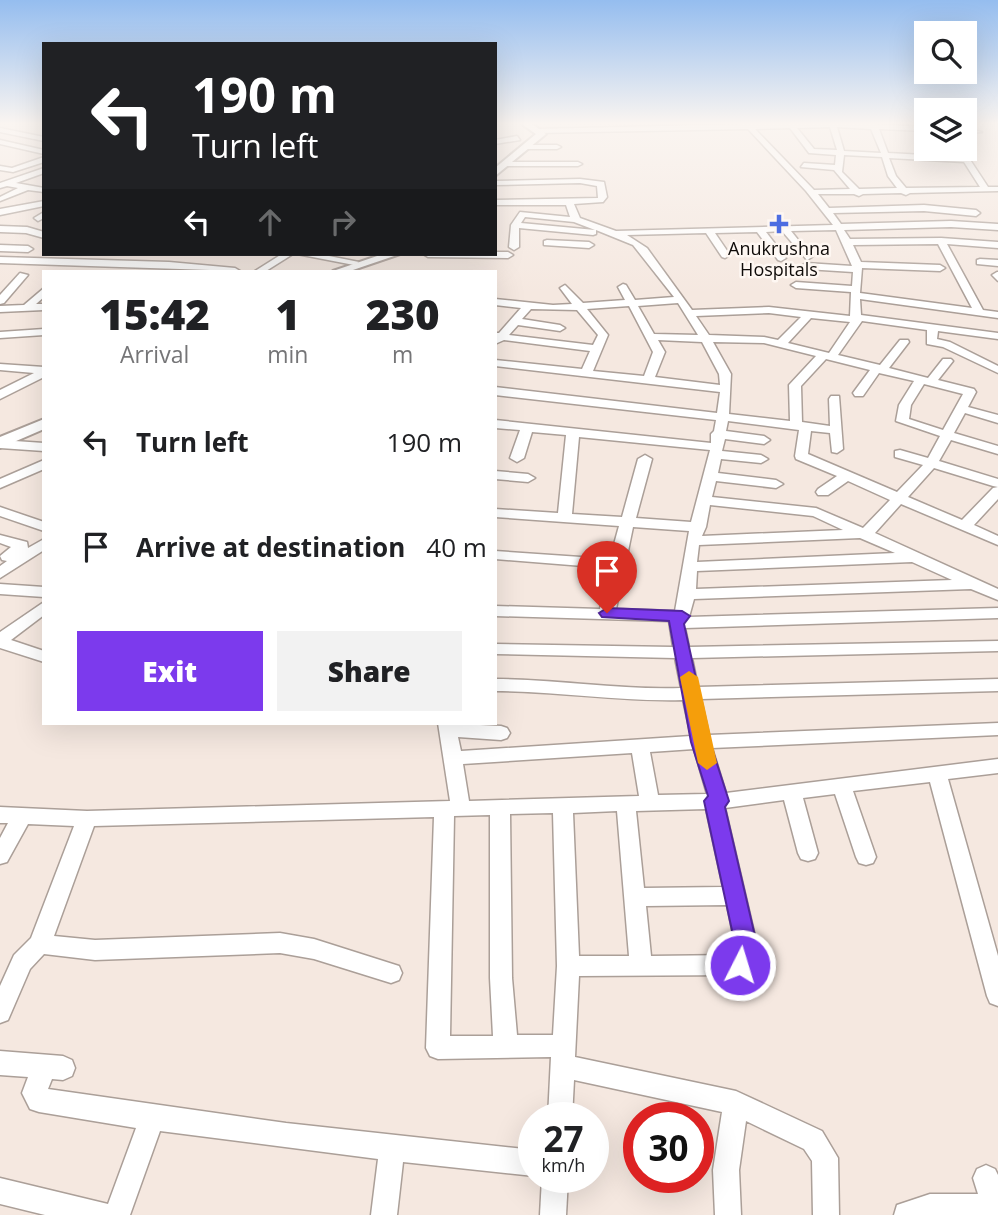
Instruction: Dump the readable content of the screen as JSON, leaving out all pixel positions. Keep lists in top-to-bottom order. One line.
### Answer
{"places":{"health":["Anukrushna Hospitals"]},"page":{"turn":["190 m","Turn left"],"eta":["15:42","Arrival","1","min","230","m"],"list":[{"name":"Turn left","value":"190 m"},{"name":"Arrive at destination","value":"40 m"}],"buttons":["Exit","Share"],"speed":"27 km/h","limit":"30"}}
